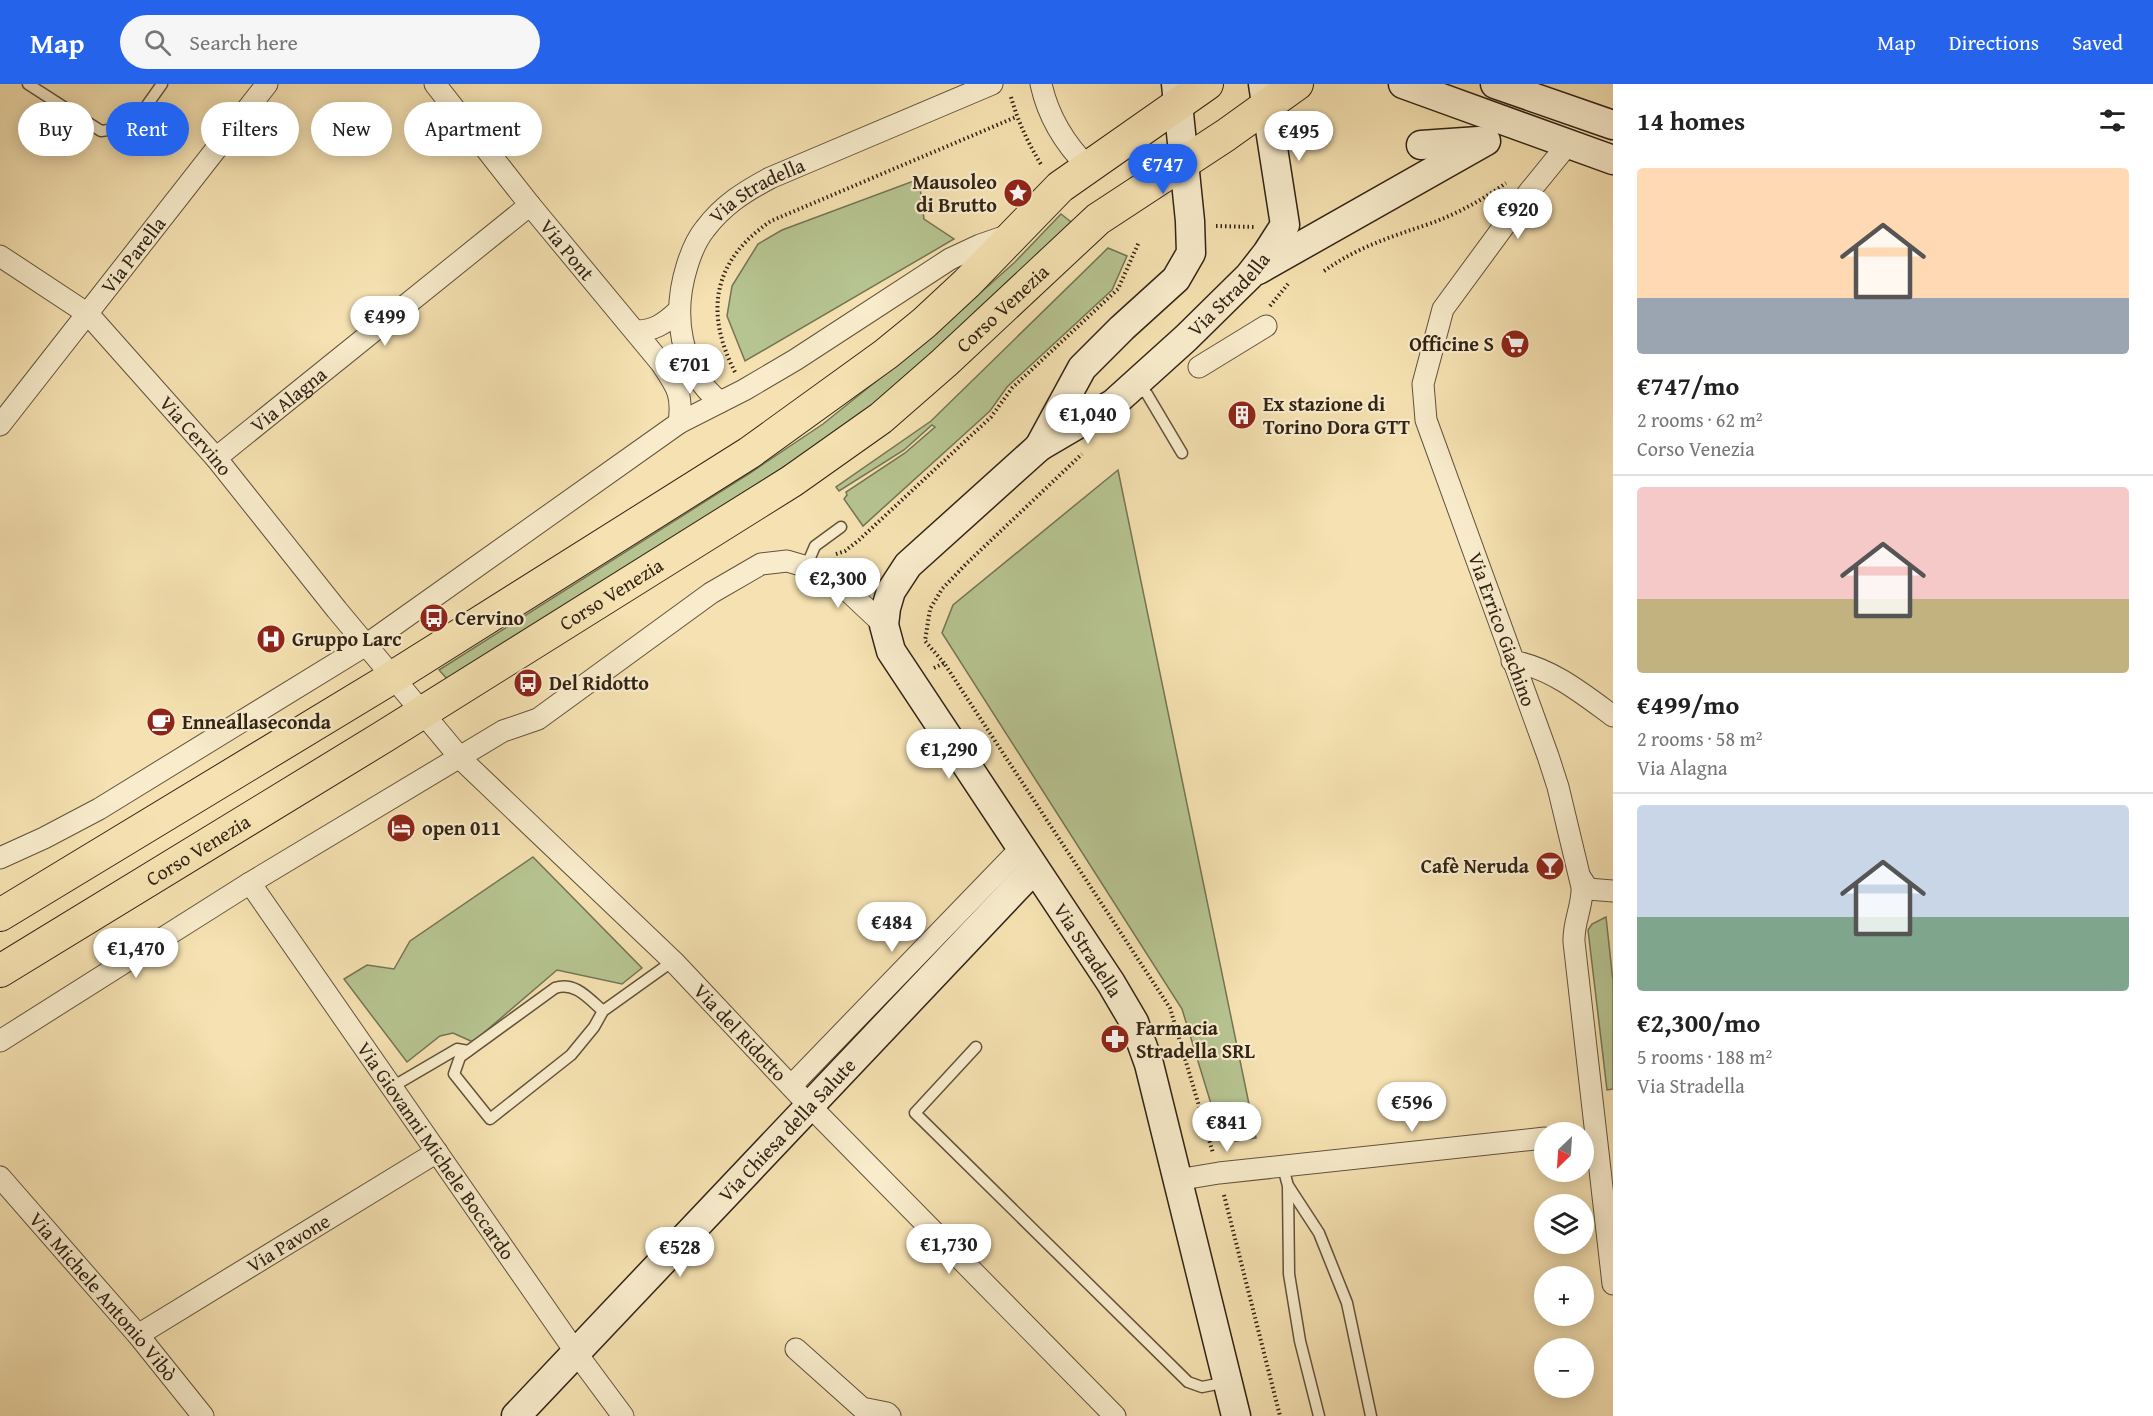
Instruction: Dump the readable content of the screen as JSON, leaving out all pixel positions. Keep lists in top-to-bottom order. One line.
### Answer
{"streets":{"main road":["Corso Venezia"],"street":["Via Stradella","Via Pont","Via Parella","Via Alagna","Via Cervino","Via Errico Giachino","Via del Ridotto","Via Chiesa della Salute","Via Giovanni Michele Boccardo","Via Pavone","Via Michele Antonio Vibò"]},"crossings":[["Via Stradella","Corso Venezia"],["Via Stradella","Via Chiesa della Salute"],["Via Pont","Via Alagna"],["Via Parella","Via Cervino"],["Corso Venezia","Via Cervino"],["Corso Venezia","Via del Ridotto"],["Via Alagna","Via Cervino"],["Via Cervino","Via del Ridotto"],["Via del Ridotto","Via Chiesa della Salute"],["Via Chiesa della Salute","Via Giovanni Michele Boccardo"],["Via Giovanni Michele Boccardo","Via Pavone"],["Via Pavone","Via Michele Antonio Vibò"]],"places":{"place":["Mausoleo di Brutto"],"supermarket":["Officine S"],"building":["Ex stazione di Torino Dora GTT"],"bus stop":["Cervino","Del Ridotto"],"hospital":["Gruppo Larc"],"cafe":["Enneallaseconda"],"hotel":["open 011"],"bar":["Cafè Neruda"],"pharmacy":["Farmacia Stradella SRL"]},"north":"bottom left","page":{"header":"Map","search":"Search here","nav":["Map","Directions","Saved"],"heading":"14 homes","chip":["Buy","Rent","Filters","New","Apartment"],"price":["€495","€747","€920","€499","€701","€1,040","€2,300","€1,290","€484","€1,470","€596","€841","€1,730","€528"],"list":[{"name":"€747/mo","note":"2 rooms · 62 m² · Corso Venezia"},{"name":"€499/mo","note":"2 rooms · 58 m² · Via Alagna"},{"name":"€2,300/mo","note":"5 rooms · 188 m² · Via Stradella"}],"map_buttons":["+","−"]}}
